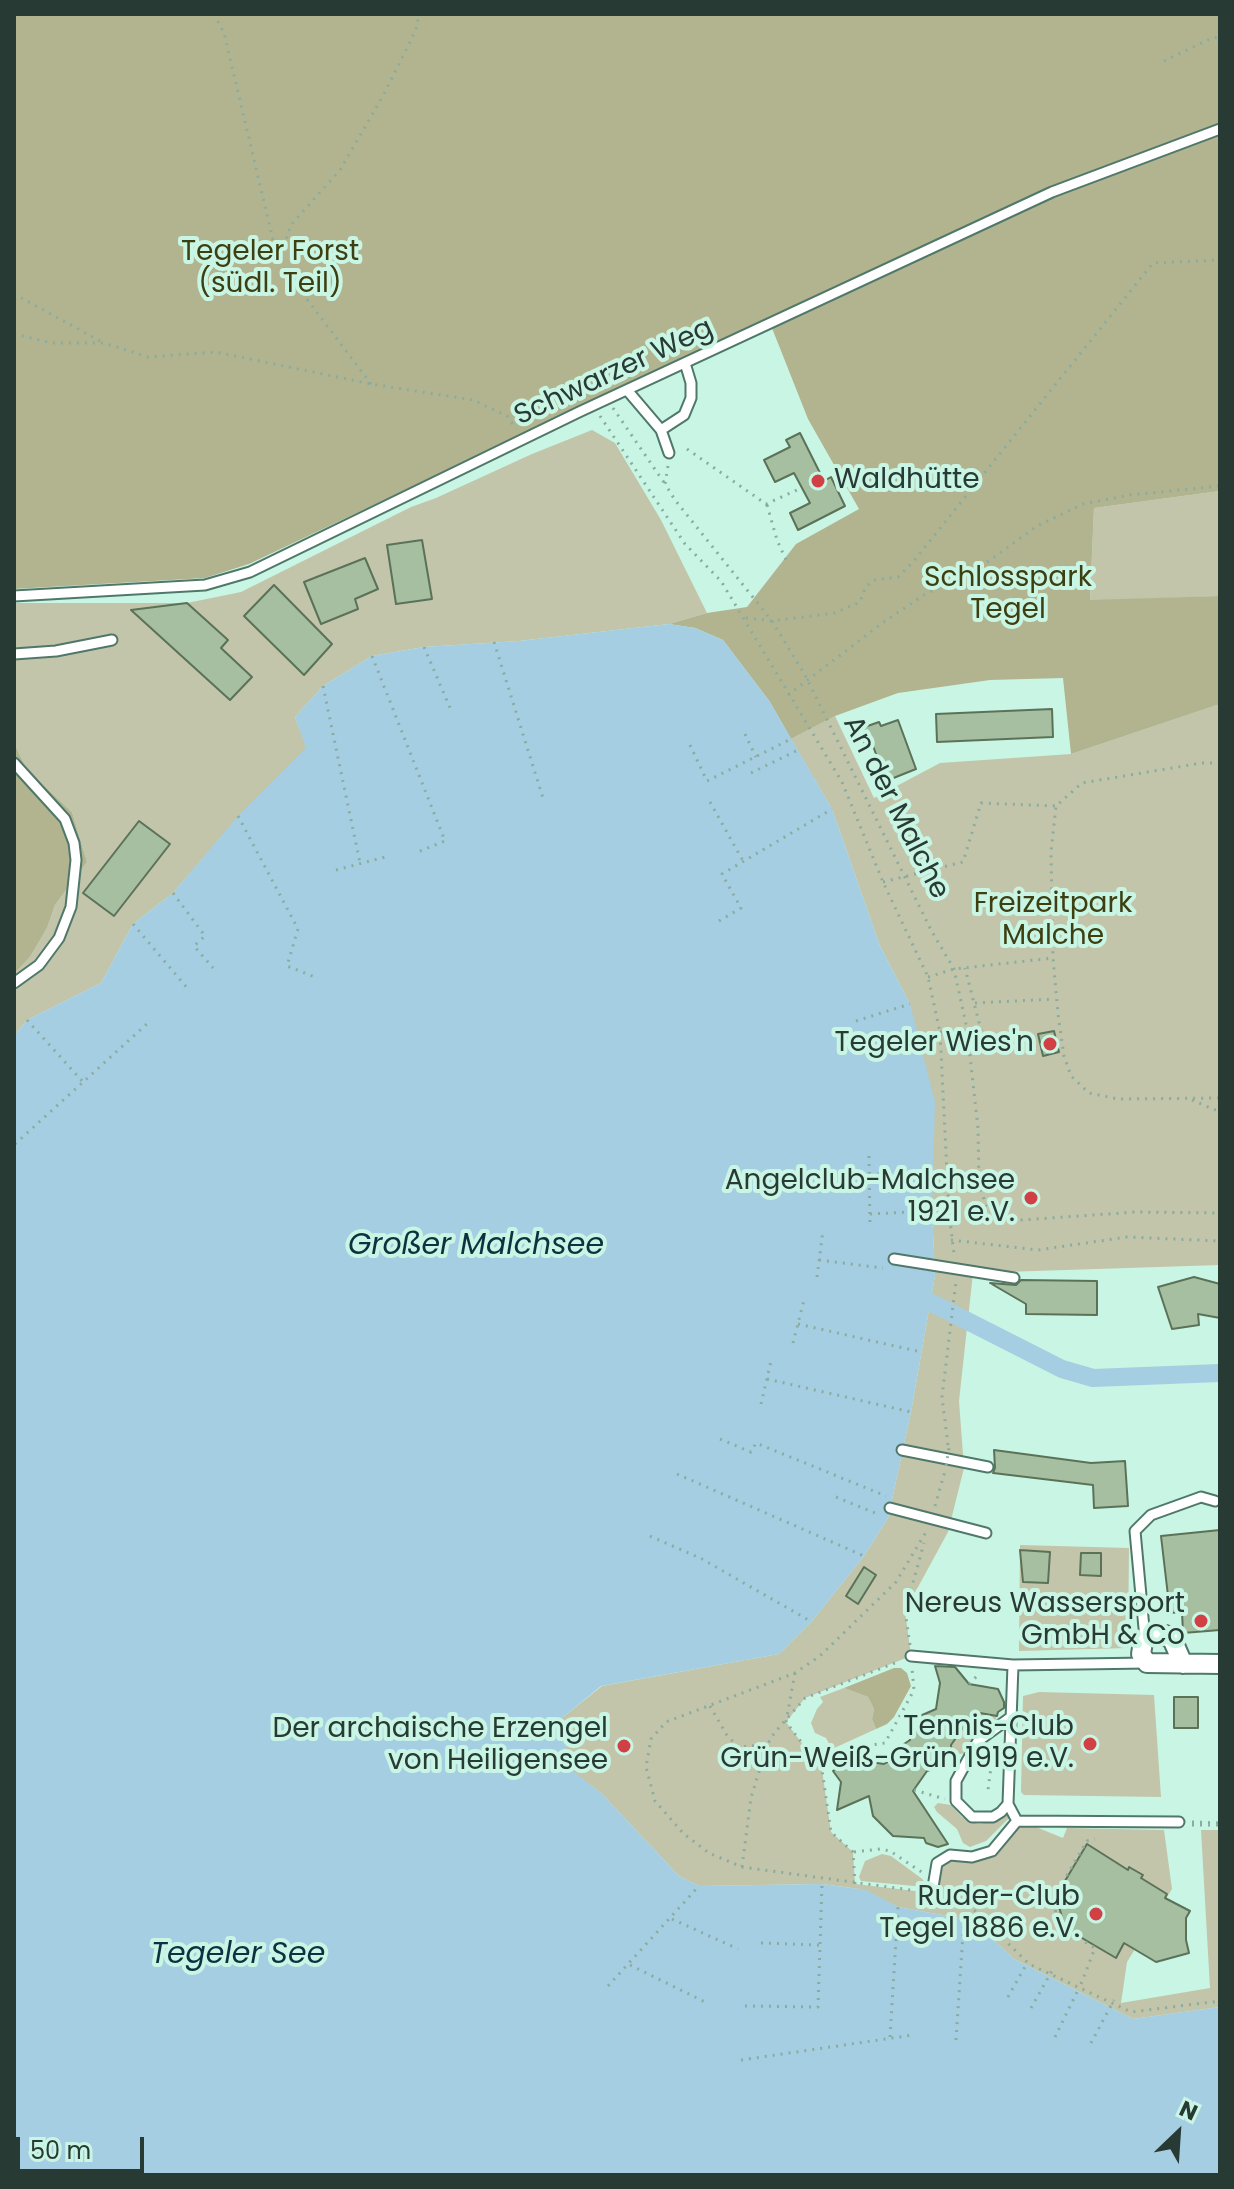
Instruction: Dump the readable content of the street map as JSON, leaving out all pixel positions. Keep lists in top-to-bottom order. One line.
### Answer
{"streets":{"lane":["Schwarzer Weg"],"path":["An der Malche"]},"crossings":[["Schwarzer Weg","An der Malche"]],"water":["Großer Malchsee","Tegeler See"],"parks":["Tegeler Forst (südl. Teil)","Schlosspark Tegel","Freizeitpark Malche"],"places":["Waldhütte","Tegeler Wies'n","Angelclub-Malchsee 1921 e.V.","Nereus Wassersport GmbH & Co","Tennis-Club Grün-Weiß-Grün 1919 e.V.","Der archaische Erzengel von Heiligensee","Ruder-Club Tegel 1886 e.V."],"scale_bar":"50 m","north":"top right"}
